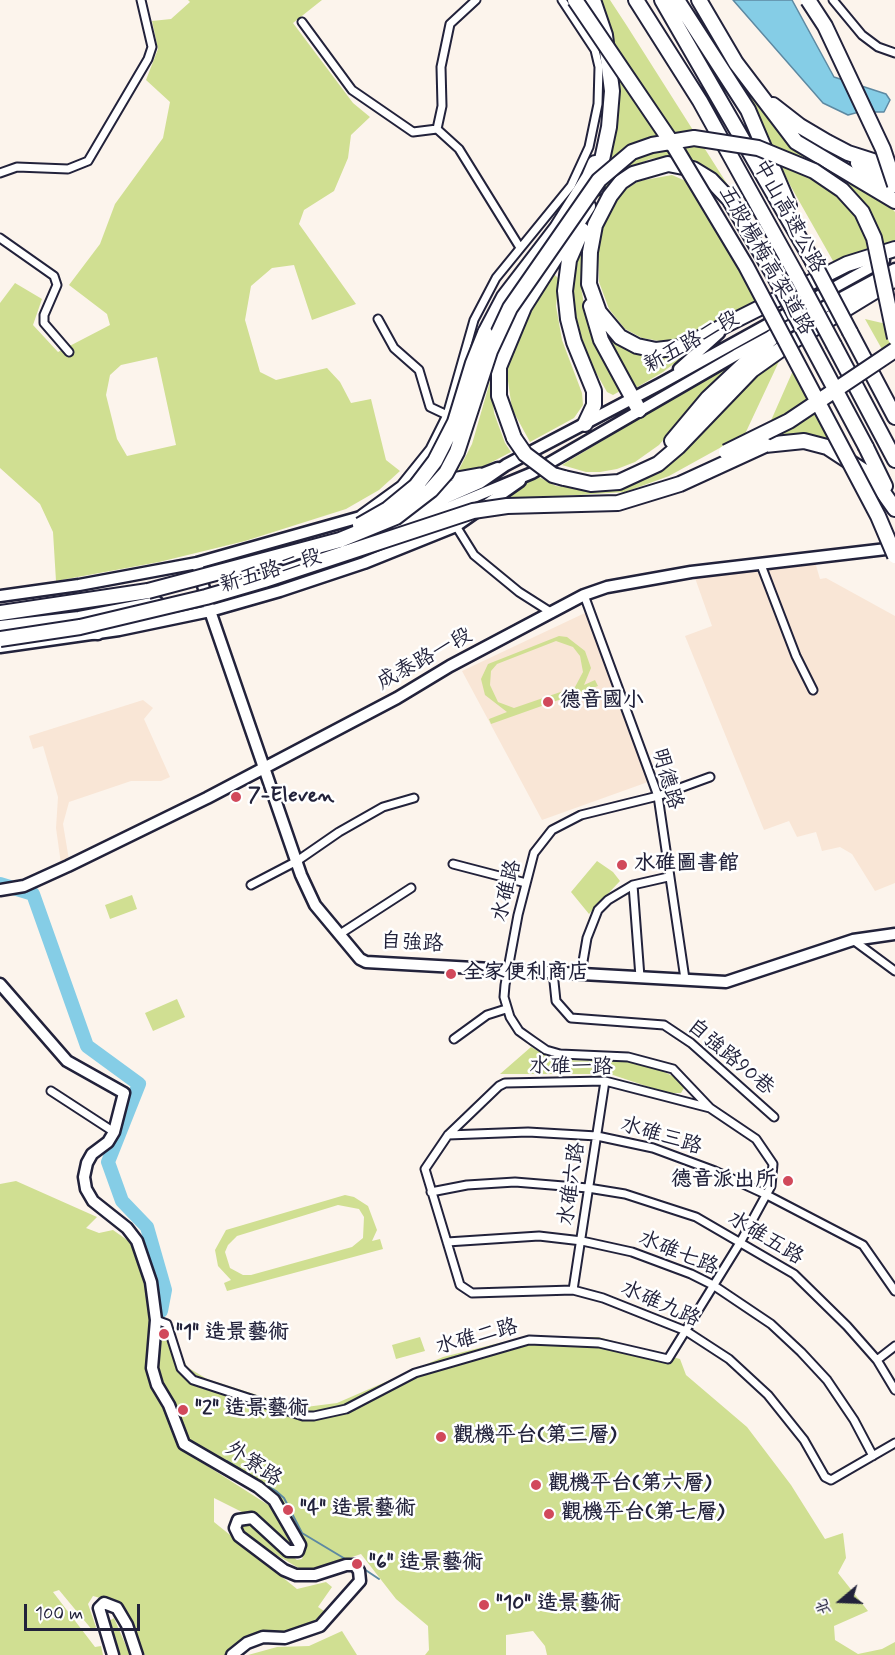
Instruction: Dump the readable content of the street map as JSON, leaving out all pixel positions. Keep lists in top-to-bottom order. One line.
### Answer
{"streets":{"highway":["中山高速公路","五股楊梅高架道路"],"main road":["新五路二段","成泰路一段","自強路","外寮路"],"street":["明德路","水碓路","自強路90巷","水碓一路","水碓三路","水碓六路","水碓五路","水碓七路","水碓九路","水碓二路"]},"crossings":[["五股楊梅高架道路","成泰路一段"],["新五路二段","自強路"],["成泰路一段","明德路"],["成泰路一段","自強路"],["明德路","水碓路"],["明德路","自強路"],["水碓路","自強路"],["自強路","自強路90巷"],["水碓一路","水碓三路"],["水碓一路","水碓六路"],["水碓一路","水碓五路"],["水碓一路","水碓二路"],["水碓三路","水碓六路"],["水碓三路","水碓二路"],["水碓六路","水碓五路"],["水碓六路","水碓七路"],["水碓六路","水碓九路"],["水碓五路","水碓二路"],["水碓七路","水碓九路"],["水碓七路","水碓二路"],["水碓九路","水碓二路"],["水碓二路","外寮路"]],"places":["德音國小","7-Eleven","水碓圖書館","全家便利商店","德音派出所","\"1\" 造景藝術","\"2\" 造景藝術","觀機平台(第三層)","觀機平台(第六層)","\"4\" 造景藝術","觀機平台(第七層)","\"6\" 造景藝術","\"10\" 造景藝術"],"scale_bar":"100 m","north":"left"}
